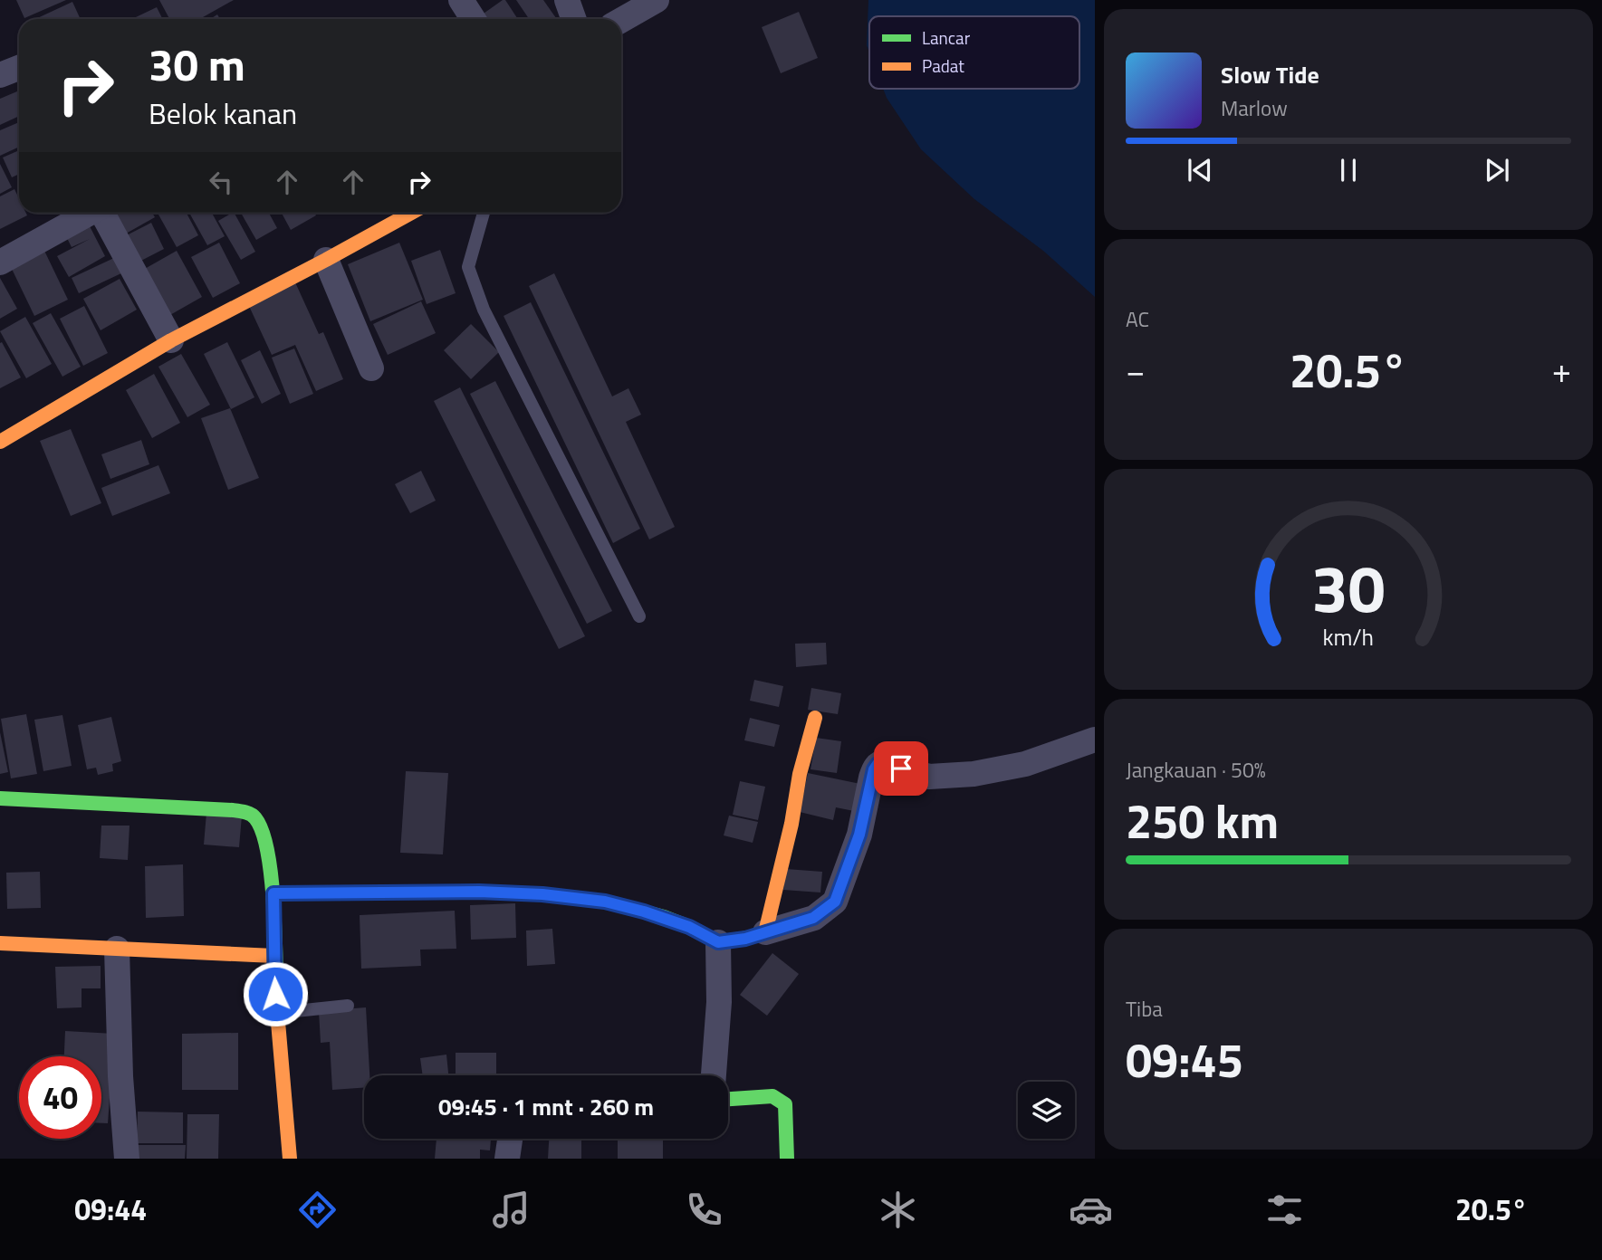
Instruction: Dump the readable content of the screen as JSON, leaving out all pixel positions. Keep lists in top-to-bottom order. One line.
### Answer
{"legend":["Lancar","Padat"],"page":{"turn":["30 m","Belok kanan"],"song":["Slow Tide","Marlow"],"tile":["AC",["Jangkauan · 50%","250 km"],["Tiba","09:45"]],"heat":["−","20.5°","+"],"limit":"40","trip":"09:45 · 1 mnt · 260 m","tabs":["09:44","20.5°"],"gauge":["30","km/h"]}}
